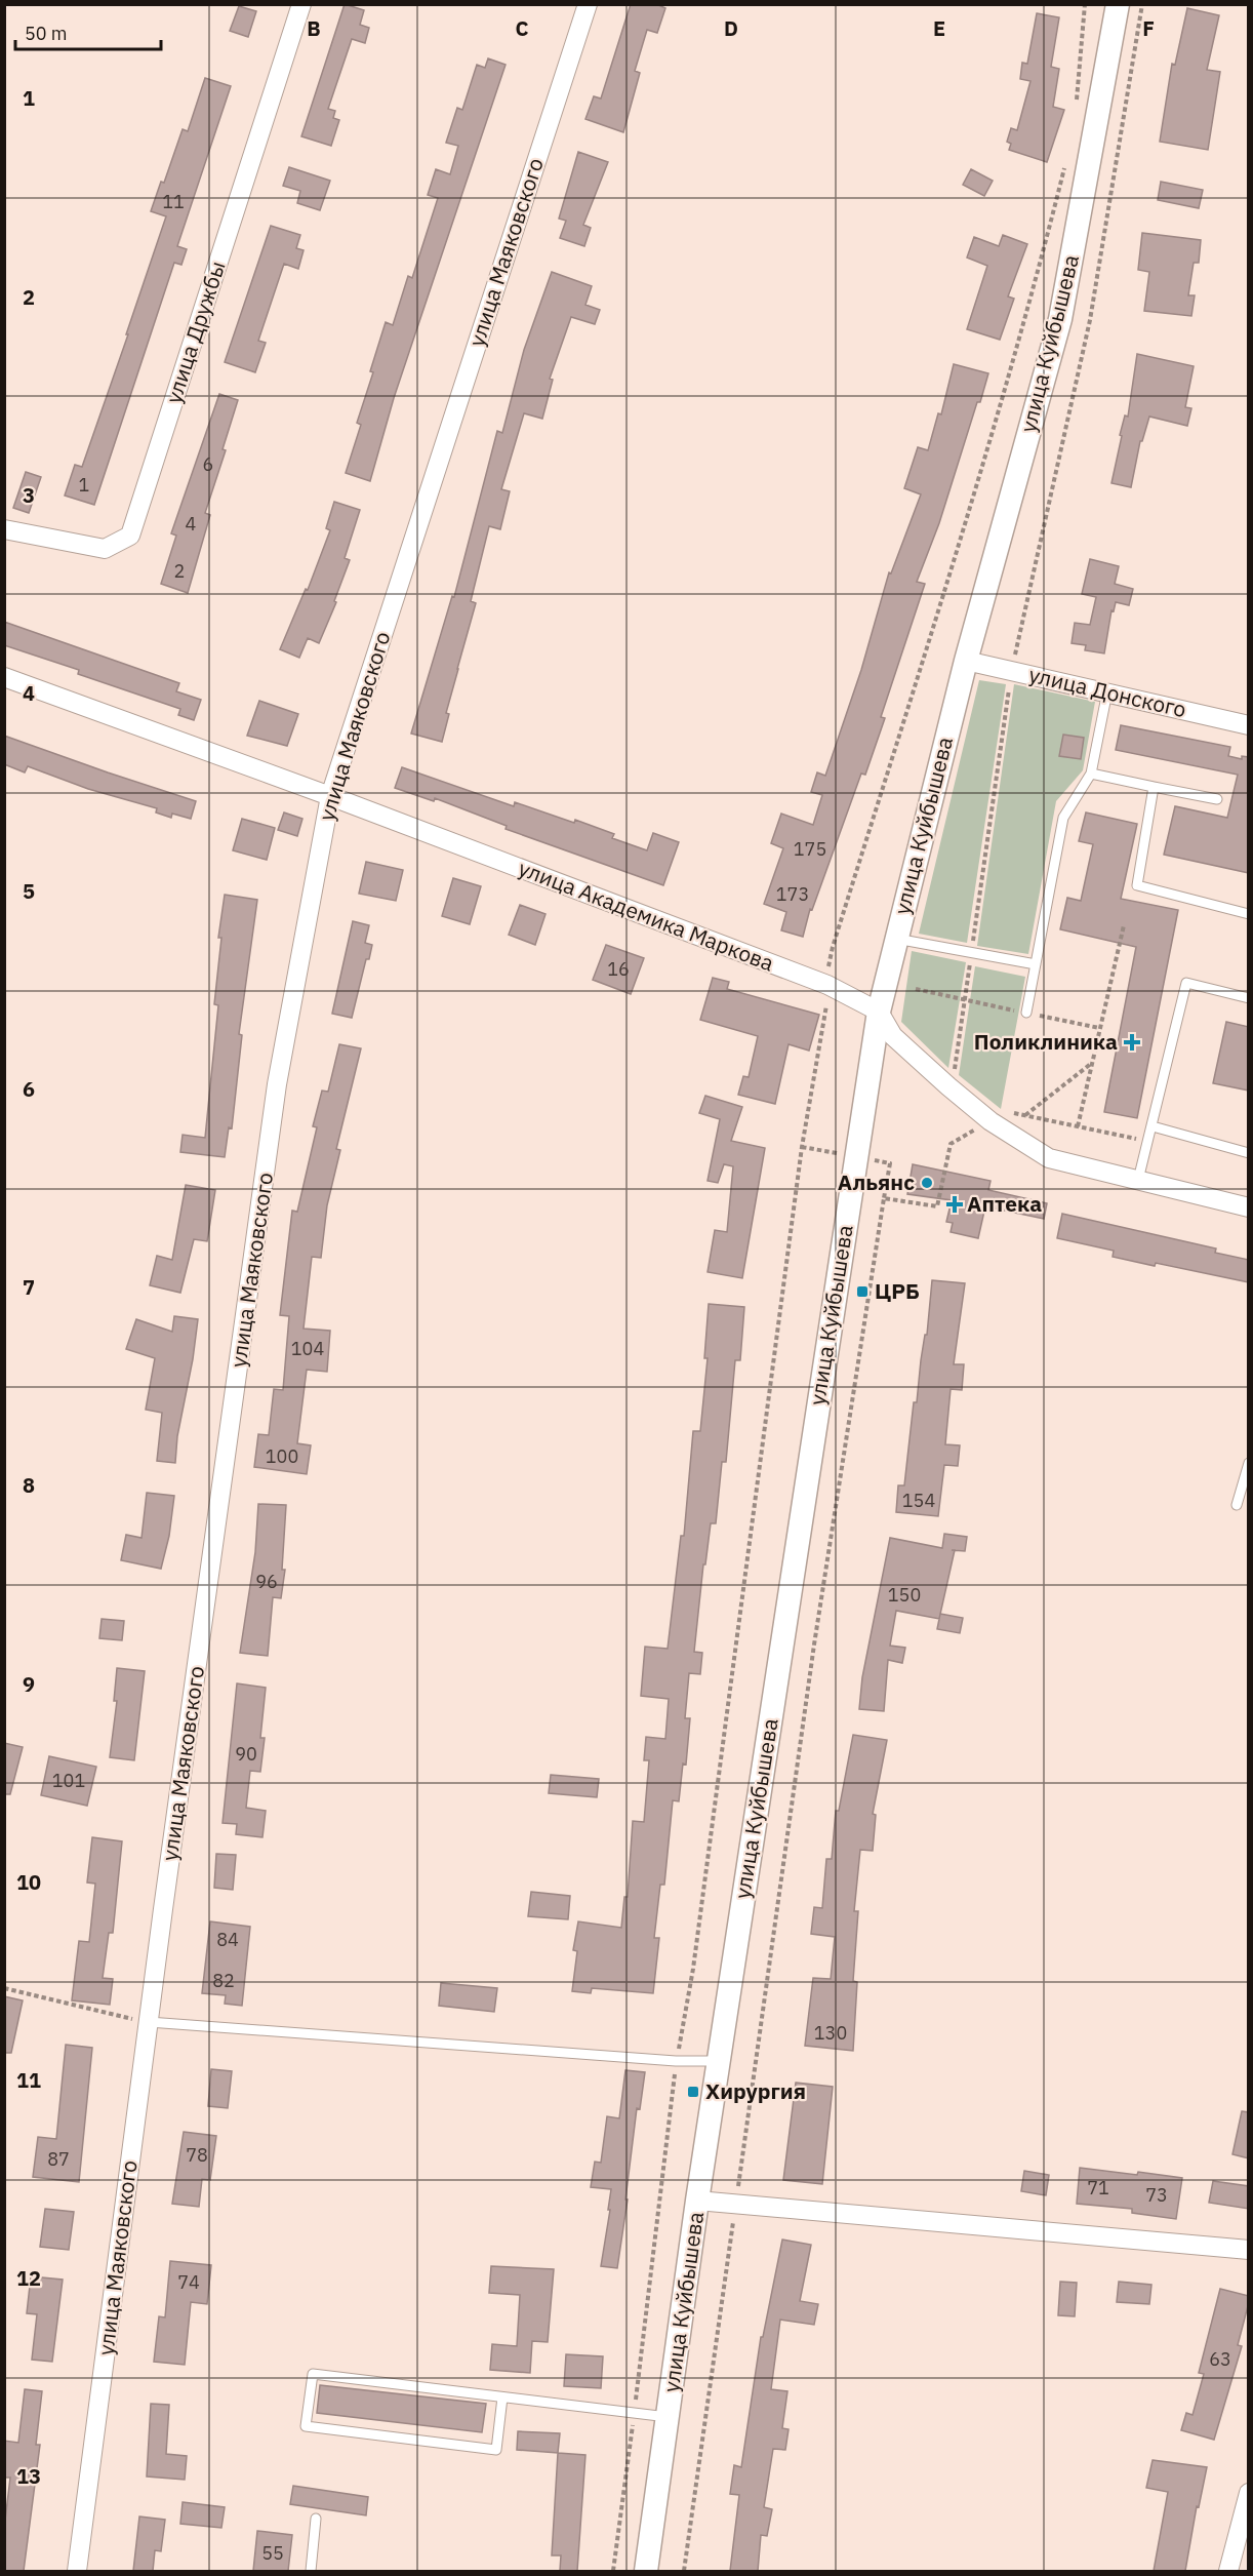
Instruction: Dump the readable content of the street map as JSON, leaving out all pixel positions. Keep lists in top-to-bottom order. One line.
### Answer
{"streets":{"street":["улица Маяковского","улица Дружбы","улица Куйбышева","улица Донского","улица Академика Маркова"]},"crossings":[["улица Маяковского","улица Академика Маркова"],["улица Куйбышева","улица Донского"],["улица Куйбышева","улица Академика Маркова"]],"places":{"health":["Поликлиника","Аптека"],"other":["Альянс"],"transit":["ЦРБ","Хирургия"]},"house_numbers":["11","6","1","4","2","175","173","16","104","100","154","96","150","90","101","84","82","130","78","87","71","73","74","63","55"],"scale_bar":"50 m","grid":{"columns":["B","C","D","E","F"],"rows":["1","2","3","4","5","6","7","8","9","10","11","12","13"]}}
